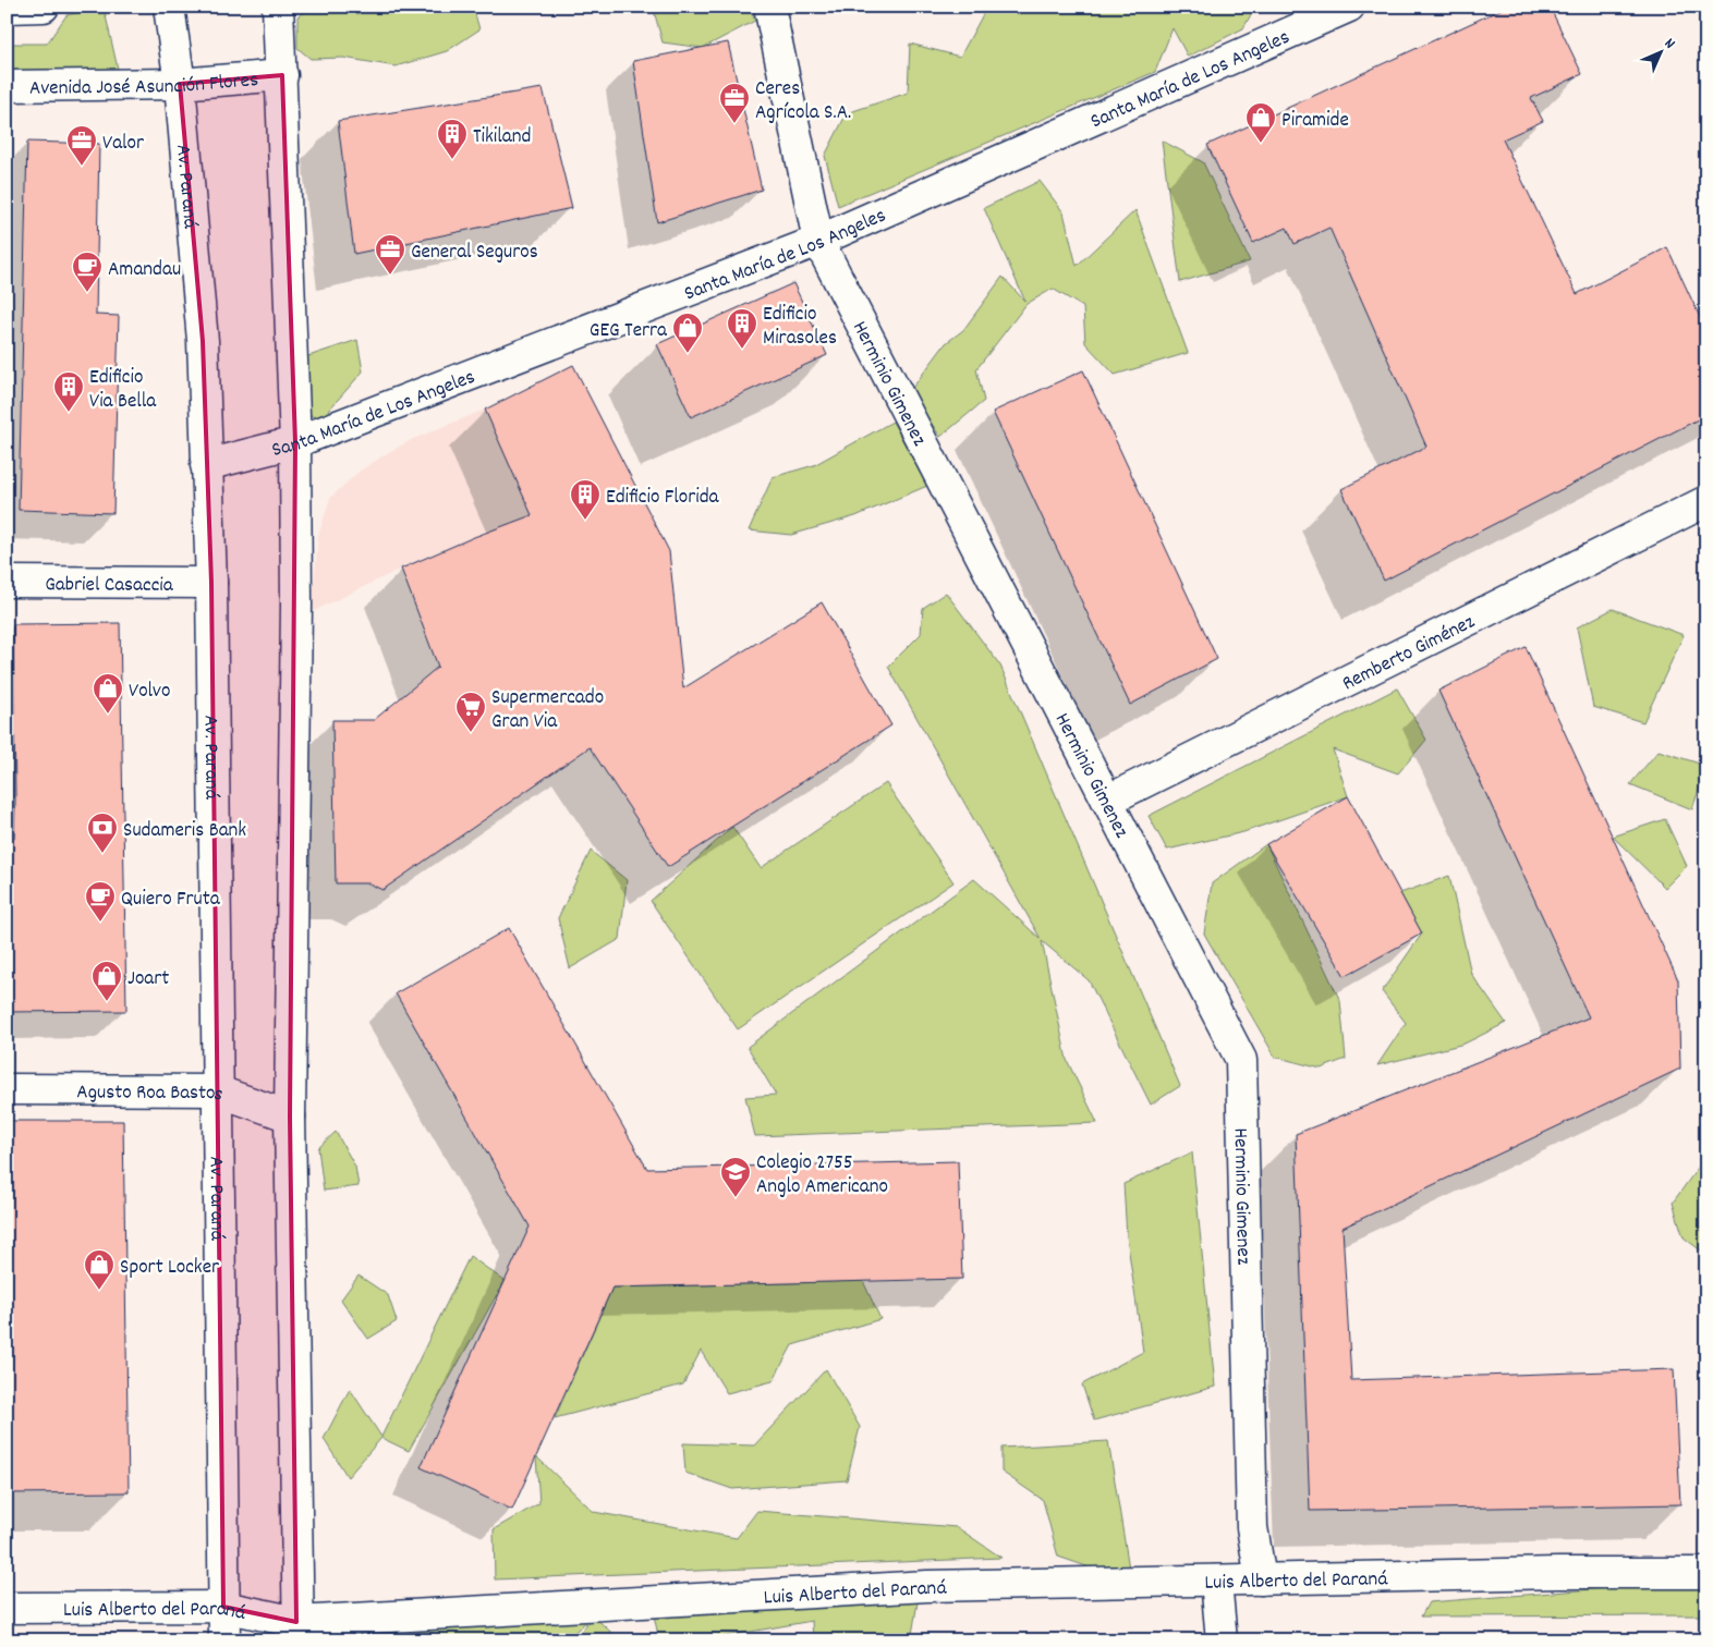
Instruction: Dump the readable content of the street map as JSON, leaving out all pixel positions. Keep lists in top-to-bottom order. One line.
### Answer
{"streets":{"street":["Santa María de Los Angeles","Avenida José Asunción Flores","Av. Paraná","Herminio Gimenez","Gabriel Casaccia","Remberto Giménez","Agusto Roa Bastos","Luis Alberto del Paraná"]},"crossings":[["Santa María de Los Angeles","Av. Paraná"],["Santa María de Los Angeles","Herminio Gimenez"],["Avenida José Asunción Flores","Av. Paraná"],["Av. Paraná","Gabriel Casaccia"],["Av. Paraná","Agusto Roa Bastos"],["Av. Paraná","Luis Alberto del Paraná"],["Herminio Gimenez","Remberto Giménez"],["Herminio Gimenez","Luis Alberto del Paraná"]],"places":{"office":["Ceres Agrícola S.A.","Valor","General Seguros"],"shop":["Piramide","GEG Terra","Volvo","Joart","Sport Locker"],"building":["Tikiland","Edificio Mirasoles","Edificio Via Bella","Edificio Florida"],"cafe":["Amandau","Quiero Fruta"],"supermarket":["Supermercado Gran Via"],"bank":["Sudameris Bank"],"school or university":["Colegio 2755 Anglo Americano"]},"north":"top right"}
